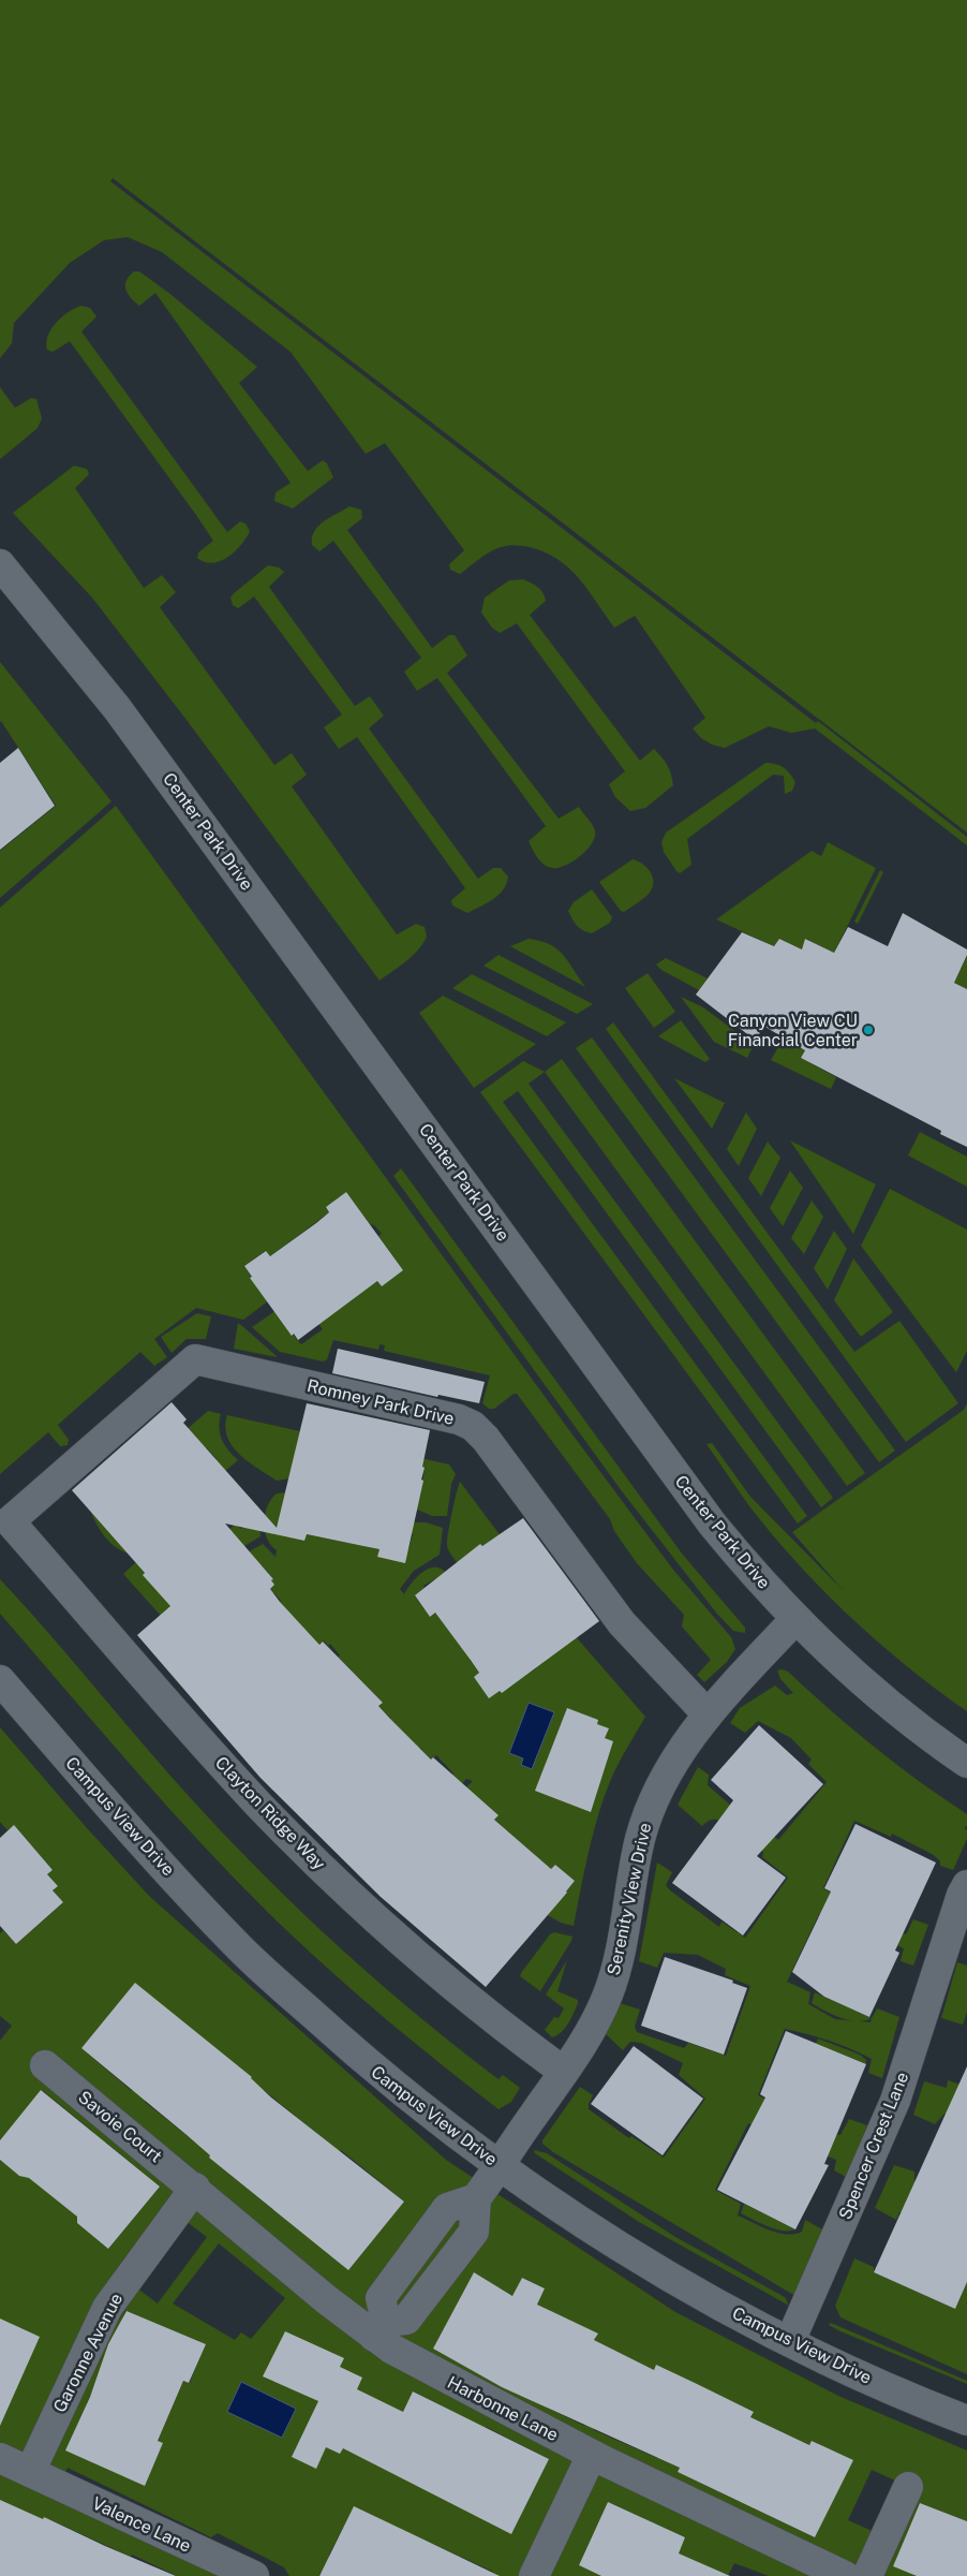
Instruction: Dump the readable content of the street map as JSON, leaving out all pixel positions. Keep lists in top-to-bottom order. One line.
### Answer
{"streets":{"street":["Center Park Drive","Romney Park Drive","Clayton Ridge Way","Campus View Drive","Serenity View Drive","Savoie Court","Spencer Crest Lane","Garonne Avenue","Harbonne Lane","Valence Lane"]},"crossings":[["Center Park Drive","Serenity View Drive"],["Romney Park Drive","Clayton Ridge Way"],["Romney Park Drive","Serenity View Drive"],["Clayton Ridge Way","Serenity View Drive"],["Campus View Drive","Serenity View Drive"],["Campus View Drive","Spencer Crest Lane"],["Serenity View Drive","Harbonne Lane"],["Savoie Court","Garonne Avenue"],["Savoie Court","Harbonne Lane"],["Garonne Avenue","Harbonne Lane"],["Garonne Avenue","Valence Lane"]],"places":["Canyon View CU Financial Center"]}
